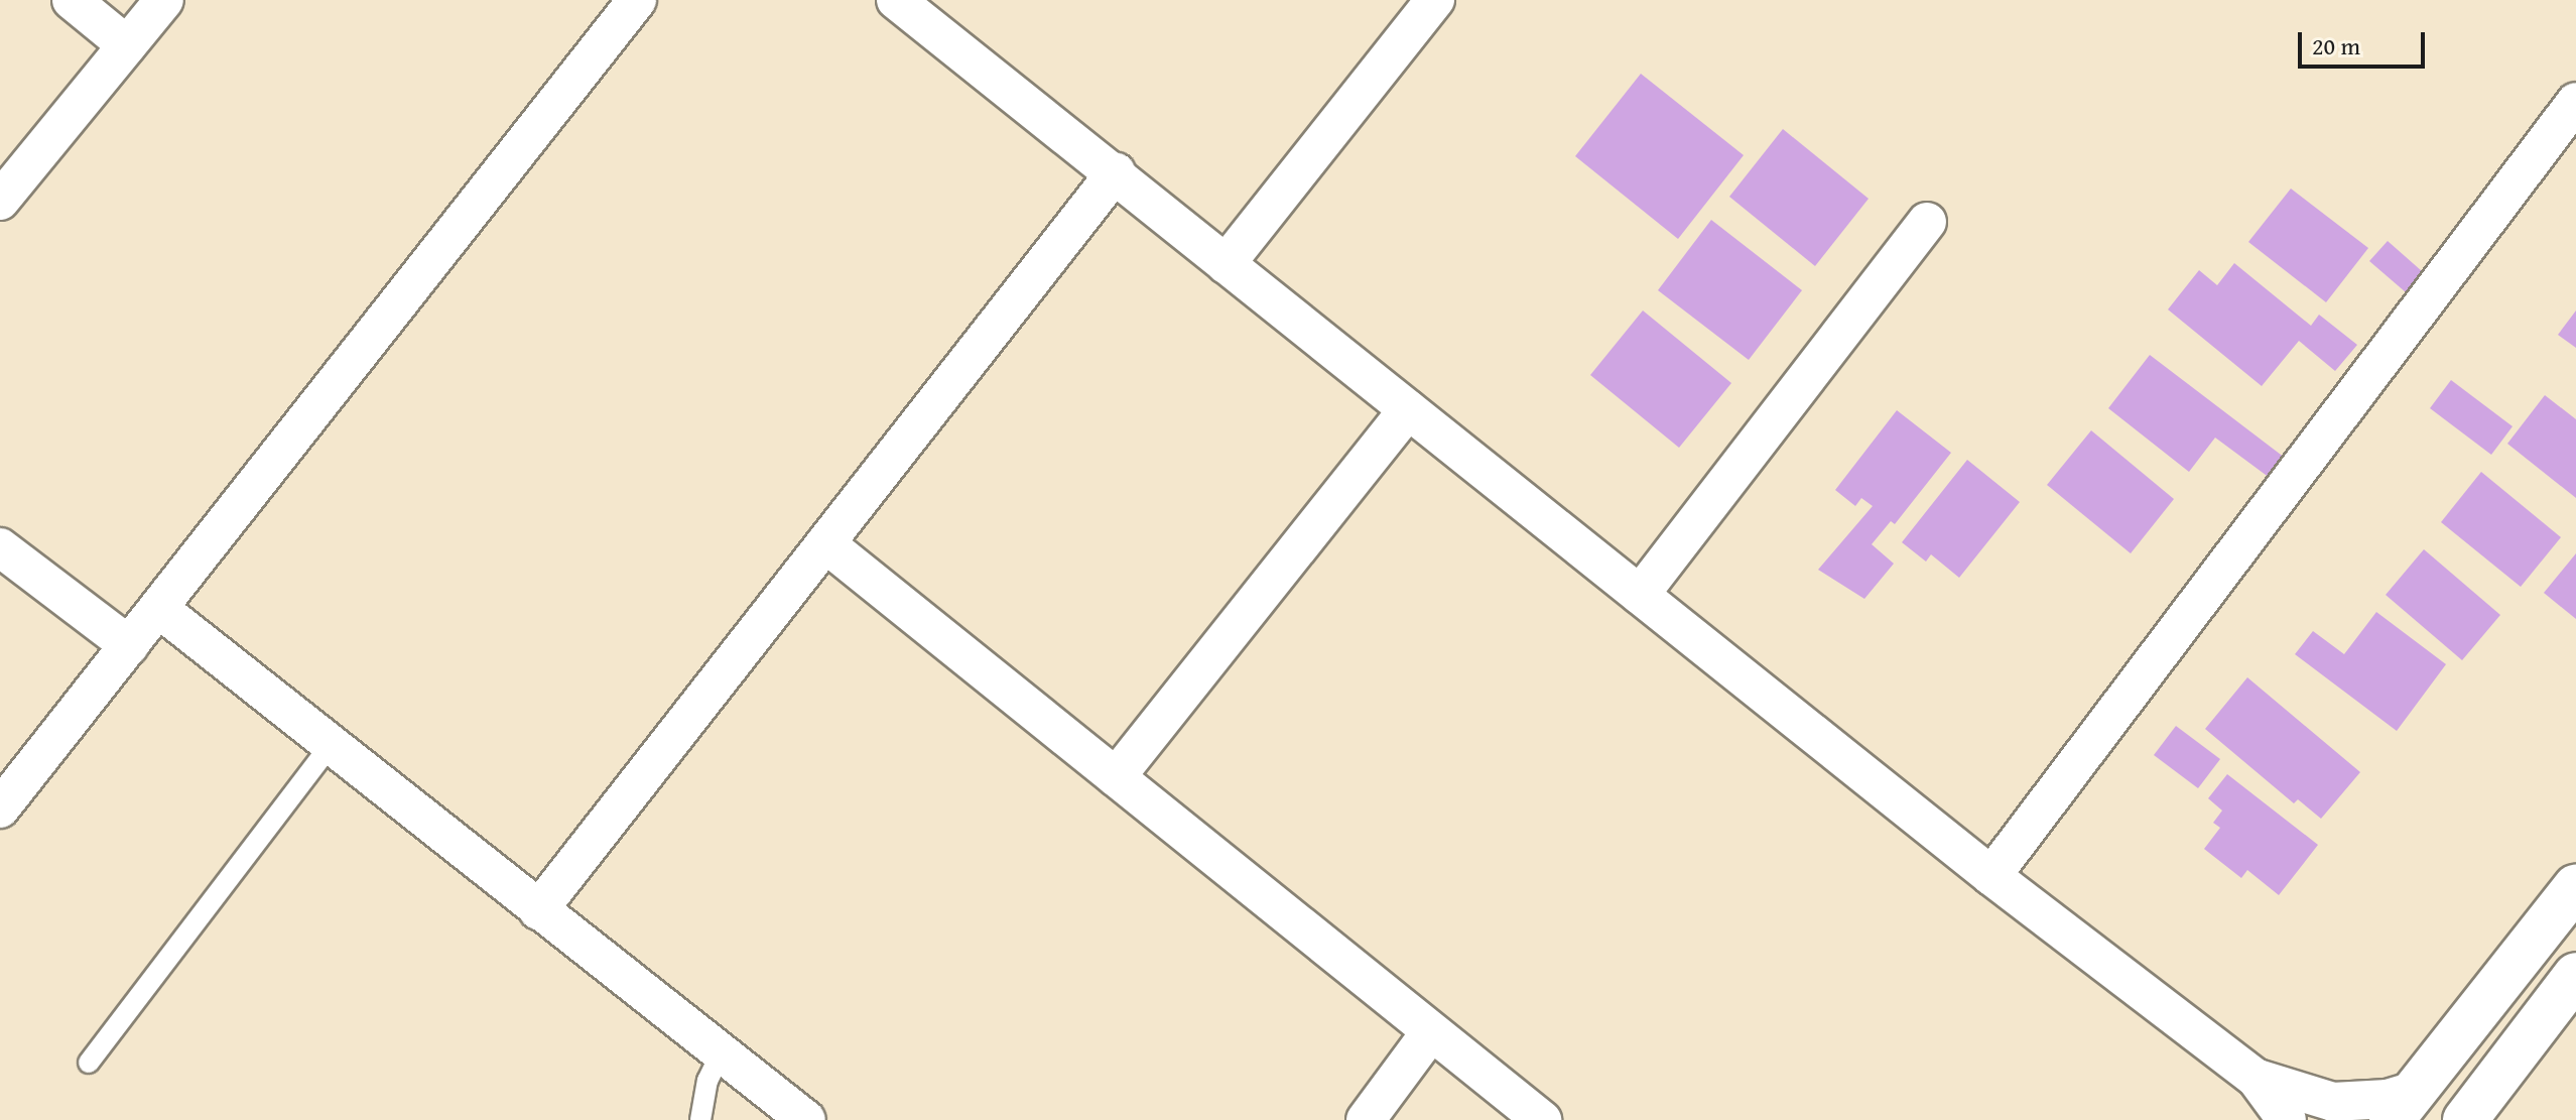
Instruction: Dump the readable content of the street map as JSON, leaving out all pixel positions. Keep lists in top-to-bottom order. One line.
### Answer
{"scale_bar":"20 m"}
